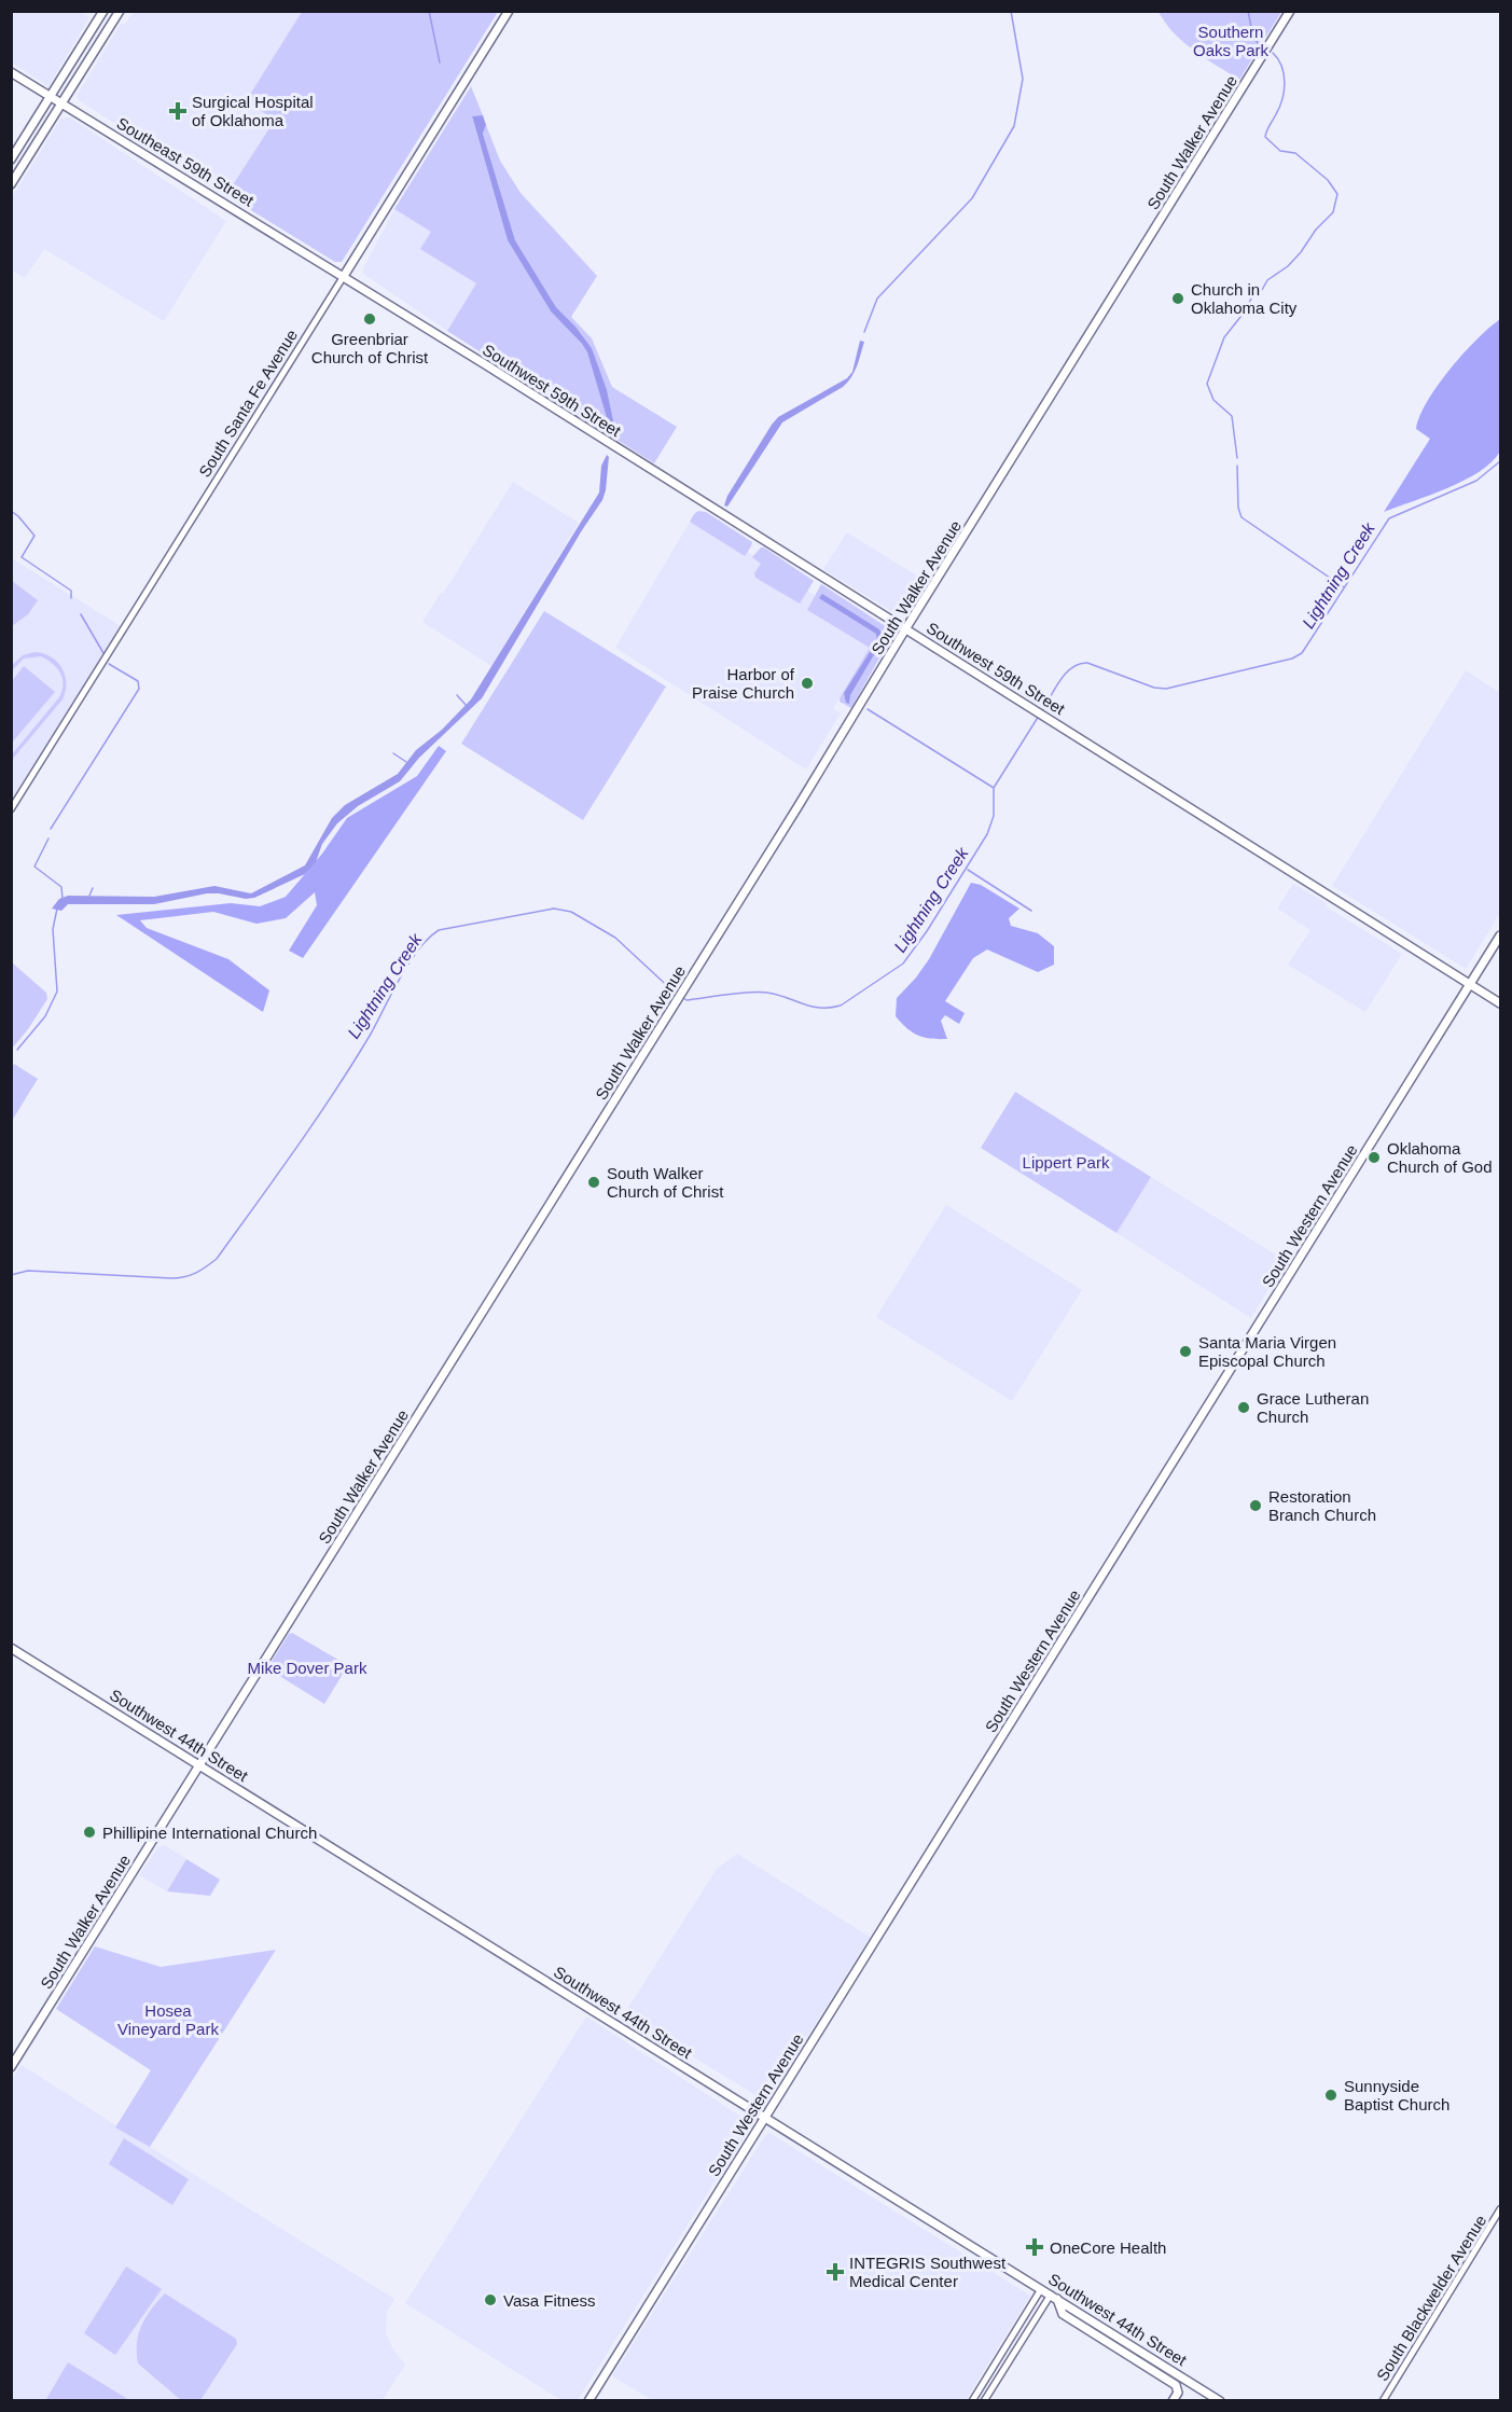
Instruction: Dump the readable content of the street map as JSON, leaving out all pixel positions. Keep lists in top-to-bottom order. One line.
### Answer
{"streets":{"main road":["South Walker Avenue","Southeast 59th Street","Southwest 59th Street","South Santa Fe Avenue","South Western Avenue","Southwest 44th Street"],"street":["South Blackwelder Avenue"]},"crossings":[["South Walker Avenue","Southwest 59th Street"],["South Walker Avenue","Southwest 44th Street"],["Southeast 59th Street","Southwest 59th Street"],["Southeast 59th Street","South Santa Fe Avenue"],["Southwest 59th Street","South Santa Fe Avenue"],["Southwest 59th Street","South Western Avenue"],["South Western Avenue","Southwest 44th Street"]],"water":["Lightning Creek"],"parks":["Southern Oaks Park","Lippert Park","Mike Dover Park","Hosea Vineyard Park"],"places":{"health":["Surgical Hospital of Oklahoma","OneCore Health","INTEGRIS Southwest Medical Center"],"other":["Church in Oklahoma City","Greenbriar Church of Christ","Harbor of Praise Church","Oklahoma Church of God","South Walker Church of Christ","Santa Maria Virgen Episcopal Church","Grace Lutheran Church","Restoration Branch Church","Phillipine International Church","Sunnyside Baptist Church","Vasa Fitness"]}}
